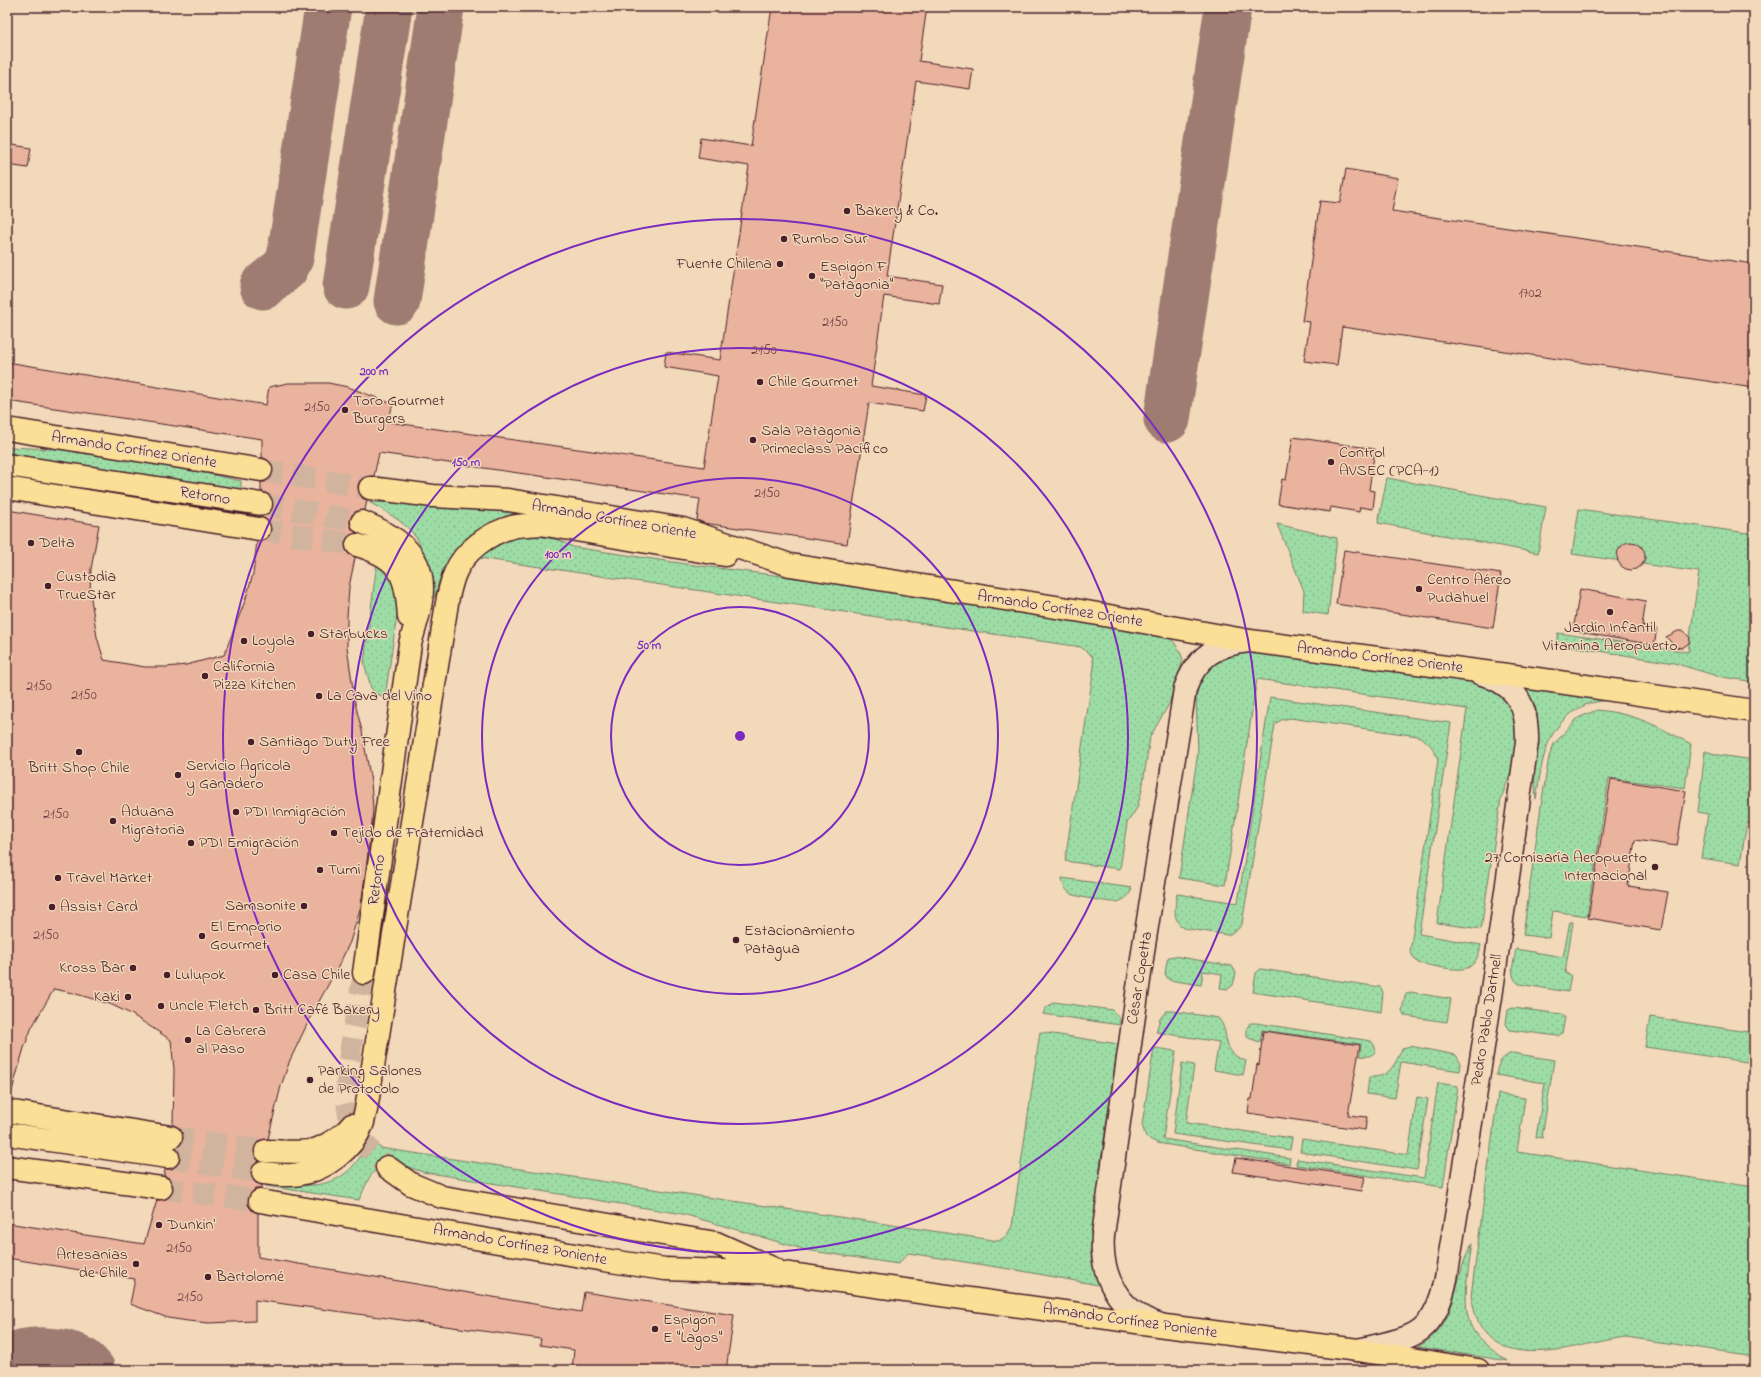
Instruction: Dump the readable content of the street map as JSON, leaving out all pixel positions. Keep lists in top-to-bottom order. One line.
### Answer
{"streets":{"highway":["Armando Cortínez Oriente","Retorno","Armando Cortínez Poniente"],"street":["César Copetta","Pedro Pablo Dartnell"]},"crossings":[["Armando Cortínez Oriente","César Copetta"],["Armando Cortínez Oriente","Pedro Pablo Dartnell"],["César Copetta","Armando Cortínez Poniente"],["Pedro Pablo Dartnell","Armando Cortínez Poniente"]],"places":["Bakery & Co.","Rumbo Sur","Fuente Chilena","Espigón F \"Patagonia\"","Chile Gourmet","Toro Gourmet Burgers","Sala Patagonia Primeclass Pacífico","Control AVSEC (PCA-1)","Delta","Custodia TrueStar","Centro Aéreo Pudahuel","Jardín Infantil Vitamina Aeropuerto","Starbucks","Loyola","California Pizza Kitchen","La Cava del Vino","Santiago Duty Free","Britt Shop Chile","Servicio Agrícola y Ganadero","PDI Inmigración","Aduana Migratoria","Tejido de Fraternidad","PDI Emigración","27 Comisaría Aeropuerto Internacional","Tumi","Travel Market","Samsonite","Assist Card","El Emporio Gourmet","Estacionamiento Patagua","Kross Bar","Lulupok","Casa Chile","Kaki","Uncle Fletch","Britt Café Bakery","La Cabrera al Paso","Parking Salones de Protocolo","Dunkin'","Artesanías de Chile","Bartolomé","Espigón E \"Lagos\""],"house_numbers":["1702","2150","2150","2150","2150","2150","2150","2150","2150","2150","2150"],"rings":["200 m","150 m","100 m","50 m"]}
